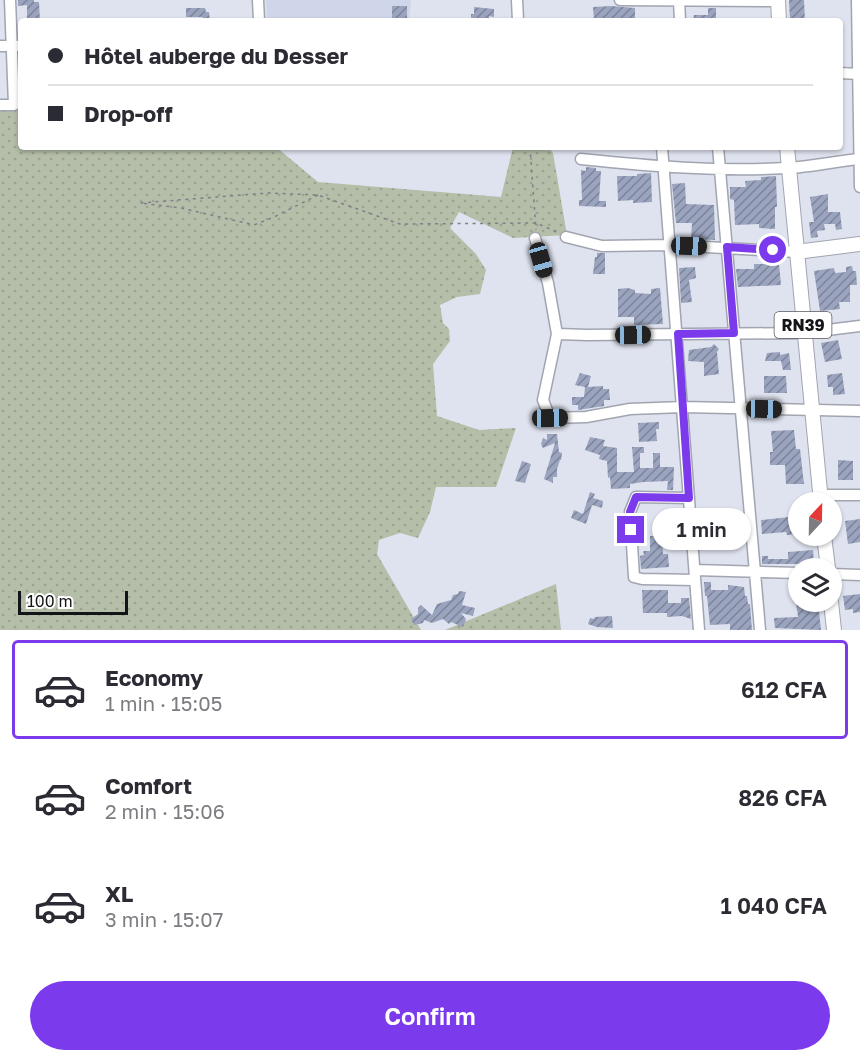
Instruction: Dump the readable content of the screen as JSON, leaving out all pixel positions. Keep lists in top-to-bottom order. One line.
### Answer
{"streets":{"main road":["RN39"]},"scale_bar":"100 m","north":"top","page":{"banner":["Hôtel auberge du Desser","Drop-off"],"bubble":"1 min","scale":"100 m","list":[{"name":"Economy","note":"1 min · 15:05","value":"612 CFA"},{"name":"Comfort","note":"2 min · 15:06","value":"826 CFA"},{"name":"XL","note":"3 min · 15:07","value":"1 040 CFA"}],"buttons":"Confirm"}}
